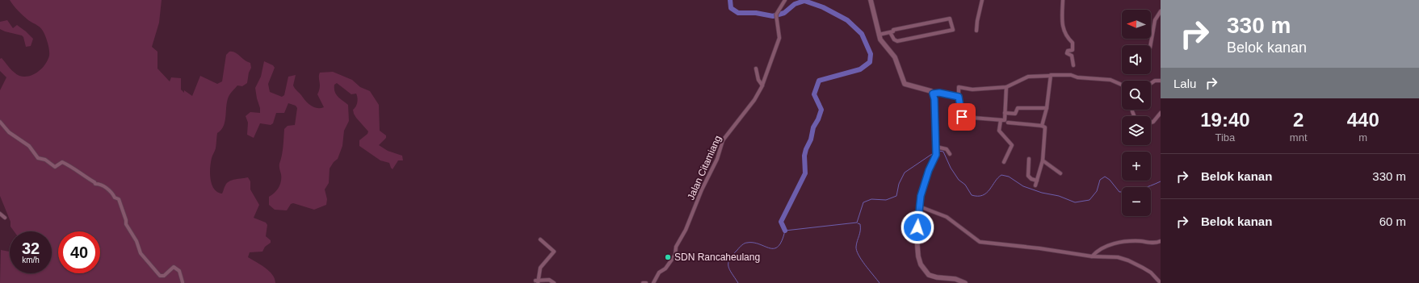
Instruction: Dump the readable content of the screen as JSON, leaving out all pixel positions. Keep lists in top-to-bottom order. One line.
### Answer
{"streets":{"street":["Jalan Citamiang"]},"places":["SDN Rancaheulang"],"north":"left","page":{"turn":["330 m","Belok kanan"],"map_buttons":["+","−"],"then":"Lalu","eta":["19:40","Tiba","2","mnt","440","m"],"list":[{"name":"Belok kanan","value":"330 m"},{"name":"Belok kanan","value":"60 m"}],"speed":"32 km/h","limit":"40"}}
